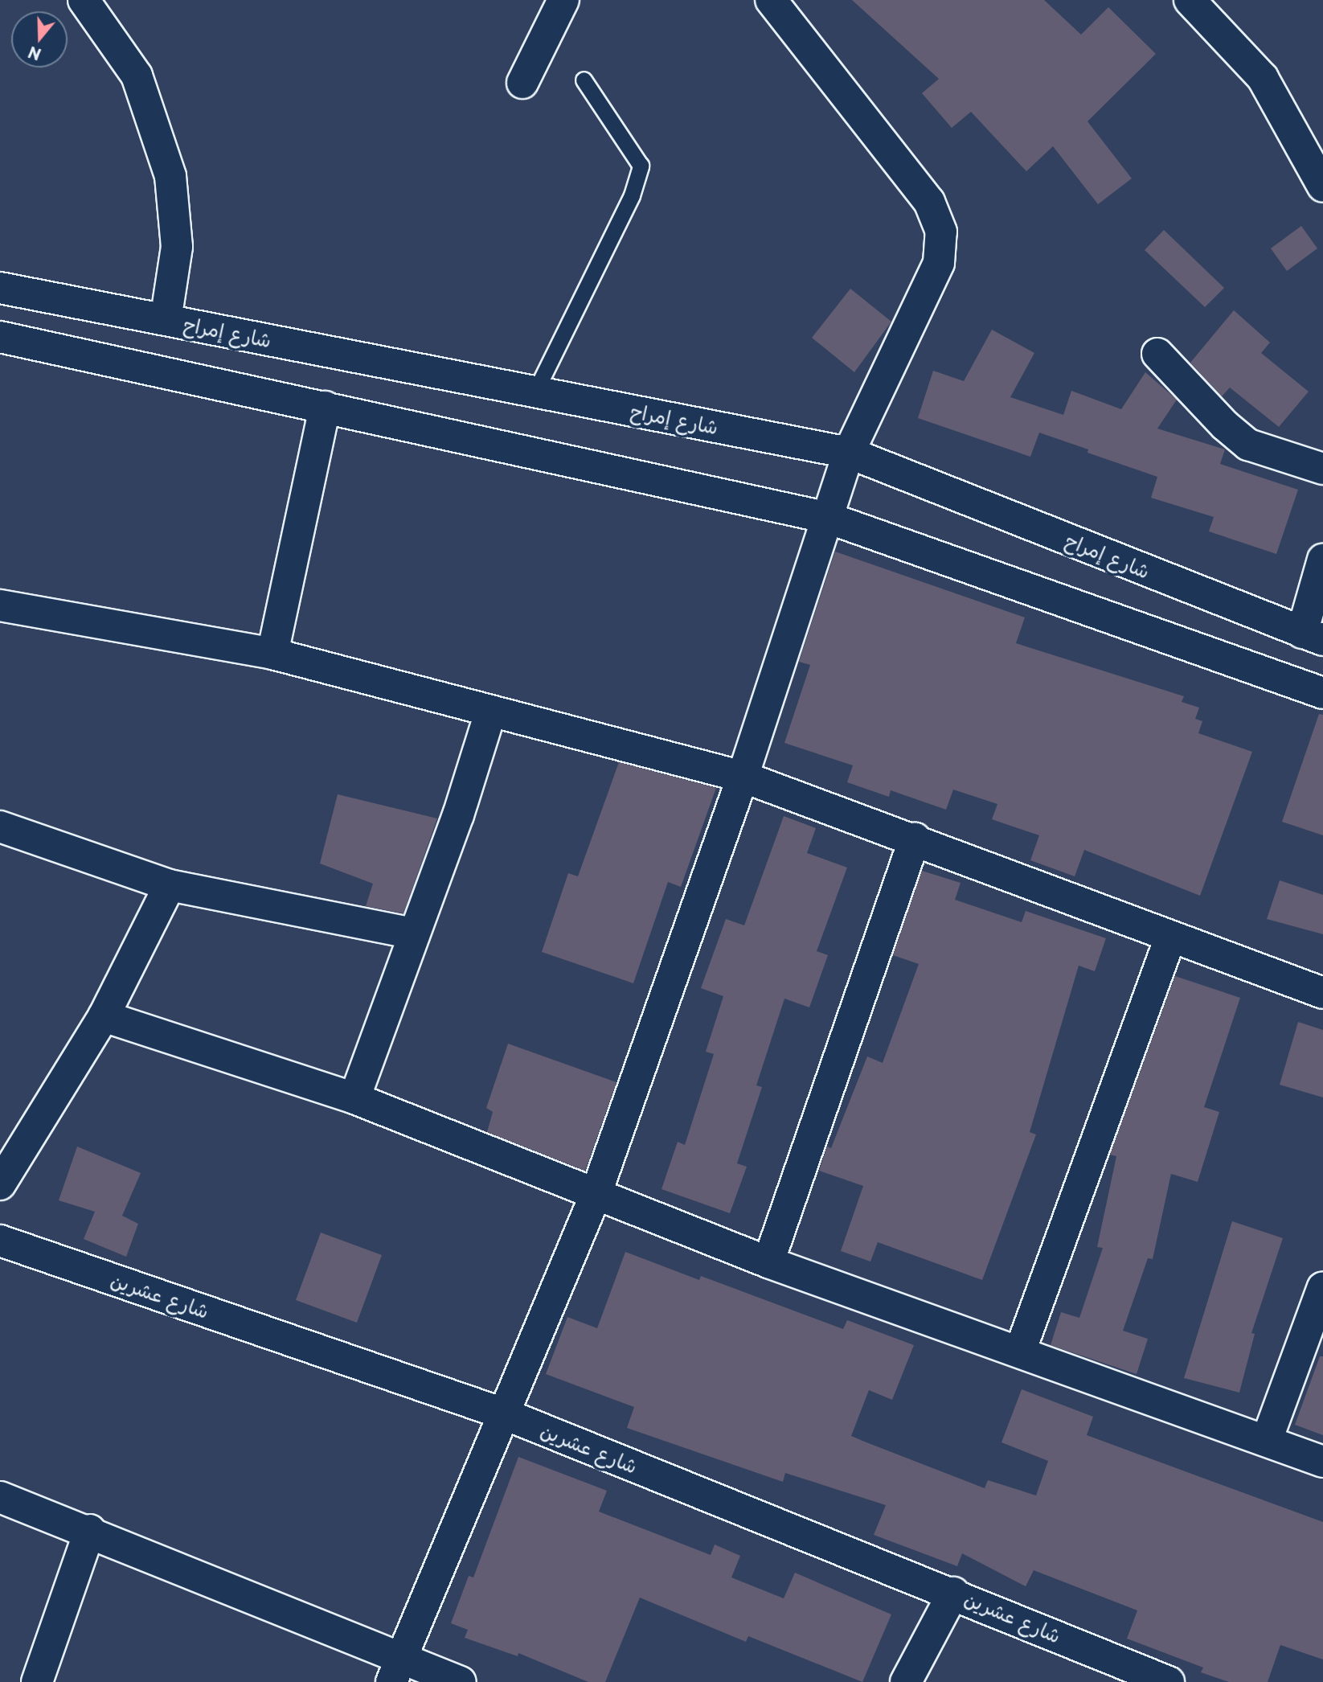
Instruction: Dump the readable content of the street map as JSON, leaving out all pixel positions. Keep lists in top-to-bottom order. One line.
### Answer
{"streets":{"street":["شارع إمراح","شارع عشرين"]},"north":"bottom"}
